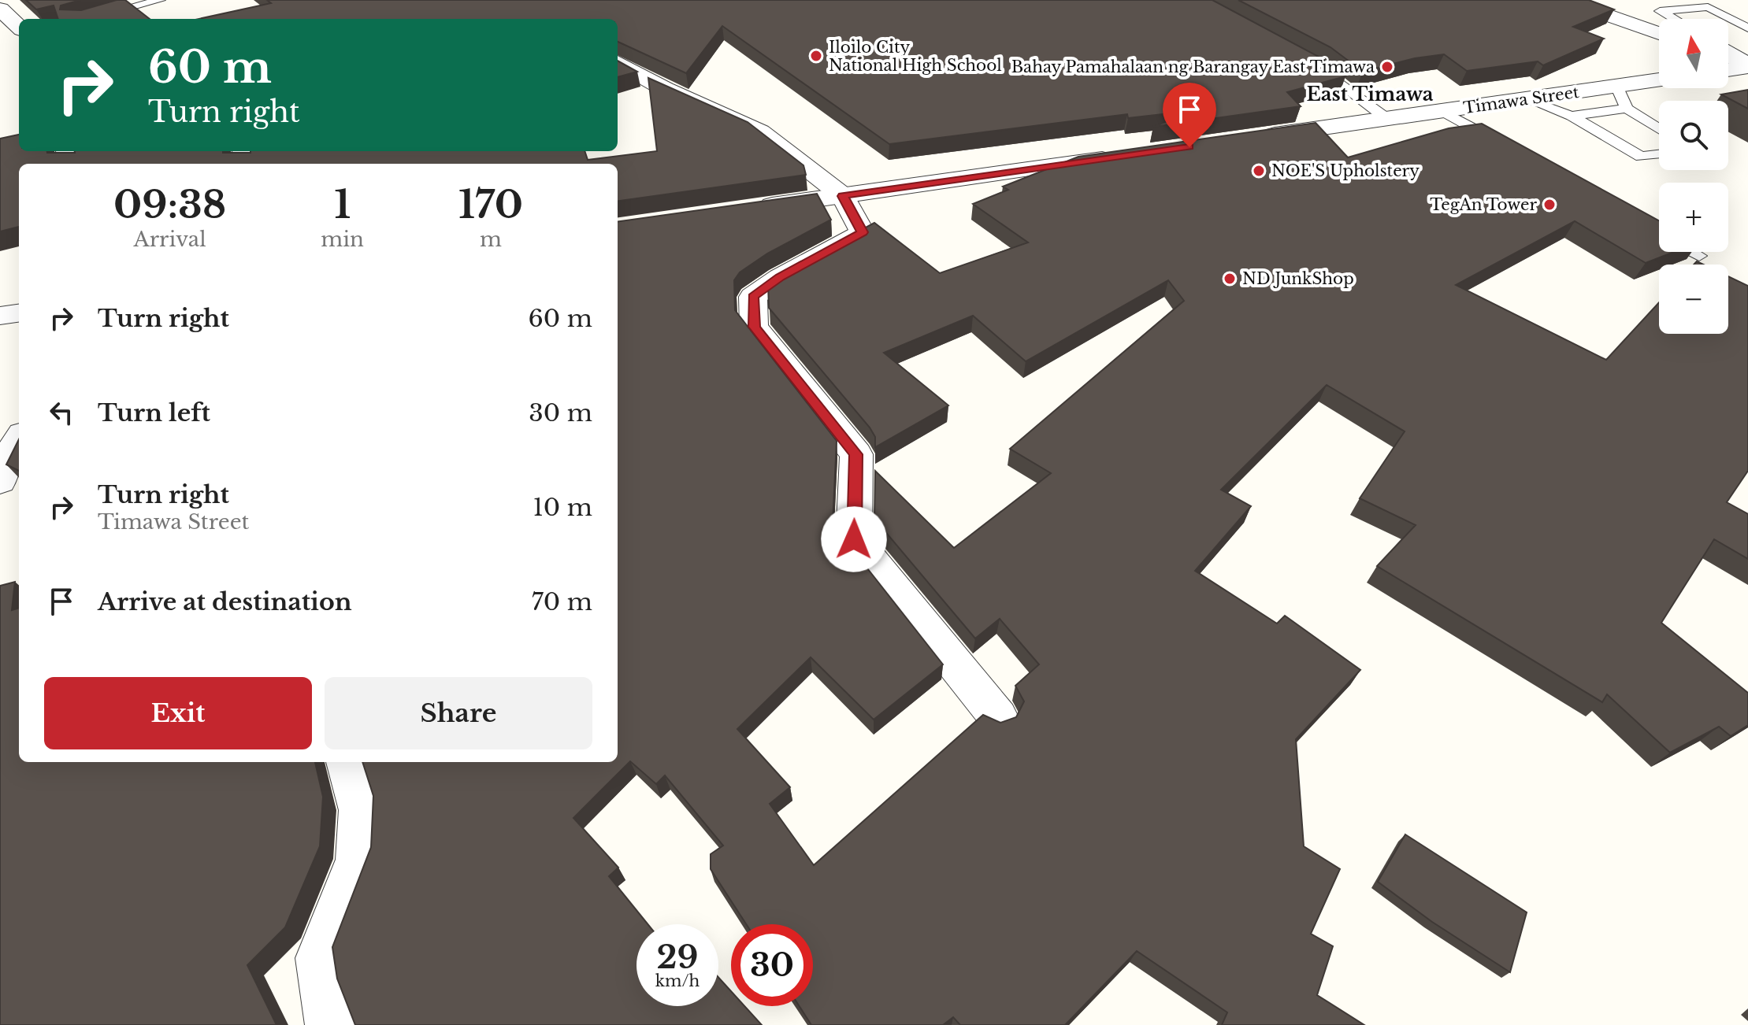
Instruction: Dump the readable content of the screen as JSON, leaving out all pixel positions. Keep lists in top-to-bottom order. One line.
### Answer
{"streets":{"street":["Timawa Street"]},"districts":["East Timawa"],"places":["Iloilo City National High School","Bahay Pamahalaan ng Barangay East Timawa","NOE'S Upholstery","TegAn Tower","ND JunkShop"],"north":"top","page":{"map_buttons":["+","−"],"turn":["60 m","Turn right"],"eta":["09:38","Arrival","1","min","170","m"],"list":[{"name":"Turn right","value":"60 m"},{"name":"Turn left","value":"30 m"},{"name":"Turn right","note":"Timawa Street","value":"10 m"},{"name":"Arrive at destination","value":"70 m"}],"buttons":["Exit","Share"],"speed":"29 km/h","limit":"30"}}
